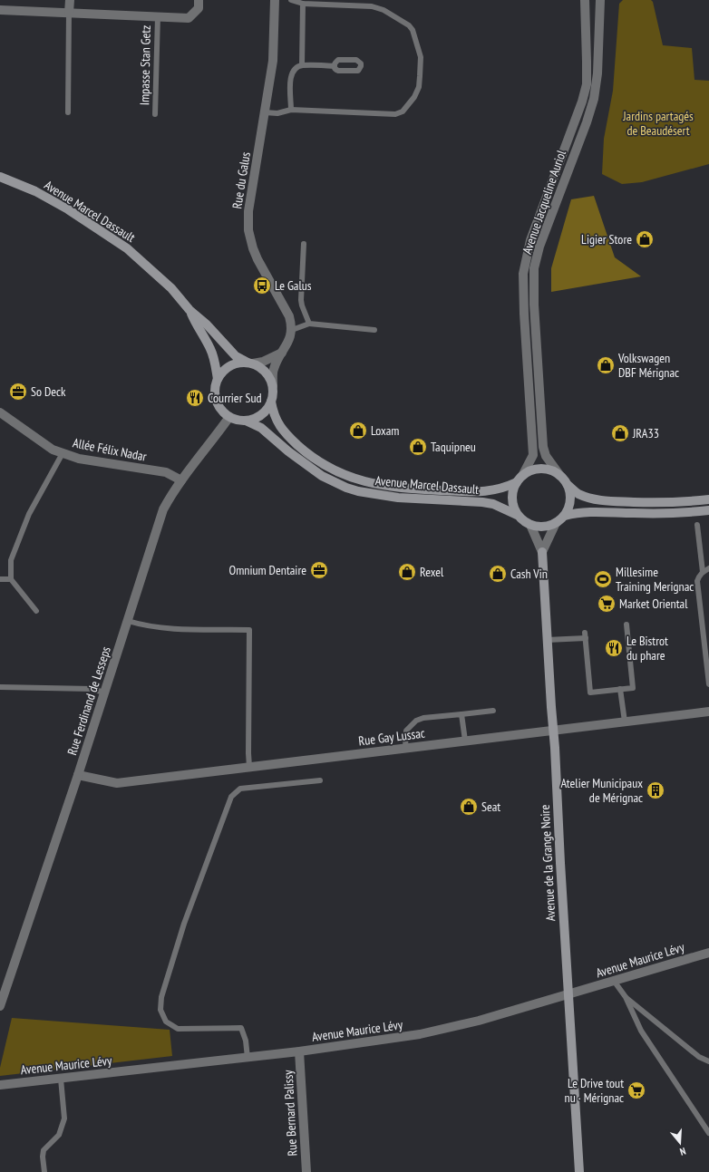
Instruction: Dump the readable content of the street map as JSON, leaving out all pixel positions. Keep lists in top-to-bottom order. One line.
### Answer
{"streets":{"main road":["Avenue Marcel Dassault","Avenue de la Grange Noire"],"street":["Rue du Galus","Avenue Jacqueline Auriol","Allée Félix Nadar","Rue Ferdinand de Lesseps","Rue Gay Lussac","Avenue Maurice Lévy","Rue Bernard Palissy"],"lane":["Impasse Stan Getz"]},"crossings":[["Avenue Jacqueline Auriol","Avenue Marcel Dassault"],["Avenue Jacqueline Auriol","Avenue de la Grange Noire"],["Avenue Marcel Dassault","Rue Ferdinand de Lesseps"],["Avenue Marcel Dassault","Avenue de la Grange Noire"],["Allée Félix Nadar","Rue Ferdinand de Lesseps"],["Rue Ferdinand de Lesseps","Rue Gay Lussac"],["Rue Gay Lussac","Avenue de la Grange Noire"],["Avenue de la Grange Noire","Avenue Maurice Lévy"],["Avenue Maurice Lévy","Rue Bernard Palissy"]],"parks":["Jardins partagés de Beaudésert"],"places":{"shop":["Ligier Store","Volkswagen DBF Mérignac","Loxam","JRA33","Taquipneu","Rexel","Cash Vin","Seat"],"bus stop":["Le Galus"],"office":["So Deck","Omnium Dentaire"],"restaurant":["Courrier Sud","Le Bistrot du phare"],"sports":["Millesime Training Merignac"],"supermarket":["Market Oriental","Le Drive tout nu · Mérignac"],"building":["Atelier Municipaux de Mérignac"]},"north":"bottom"}
